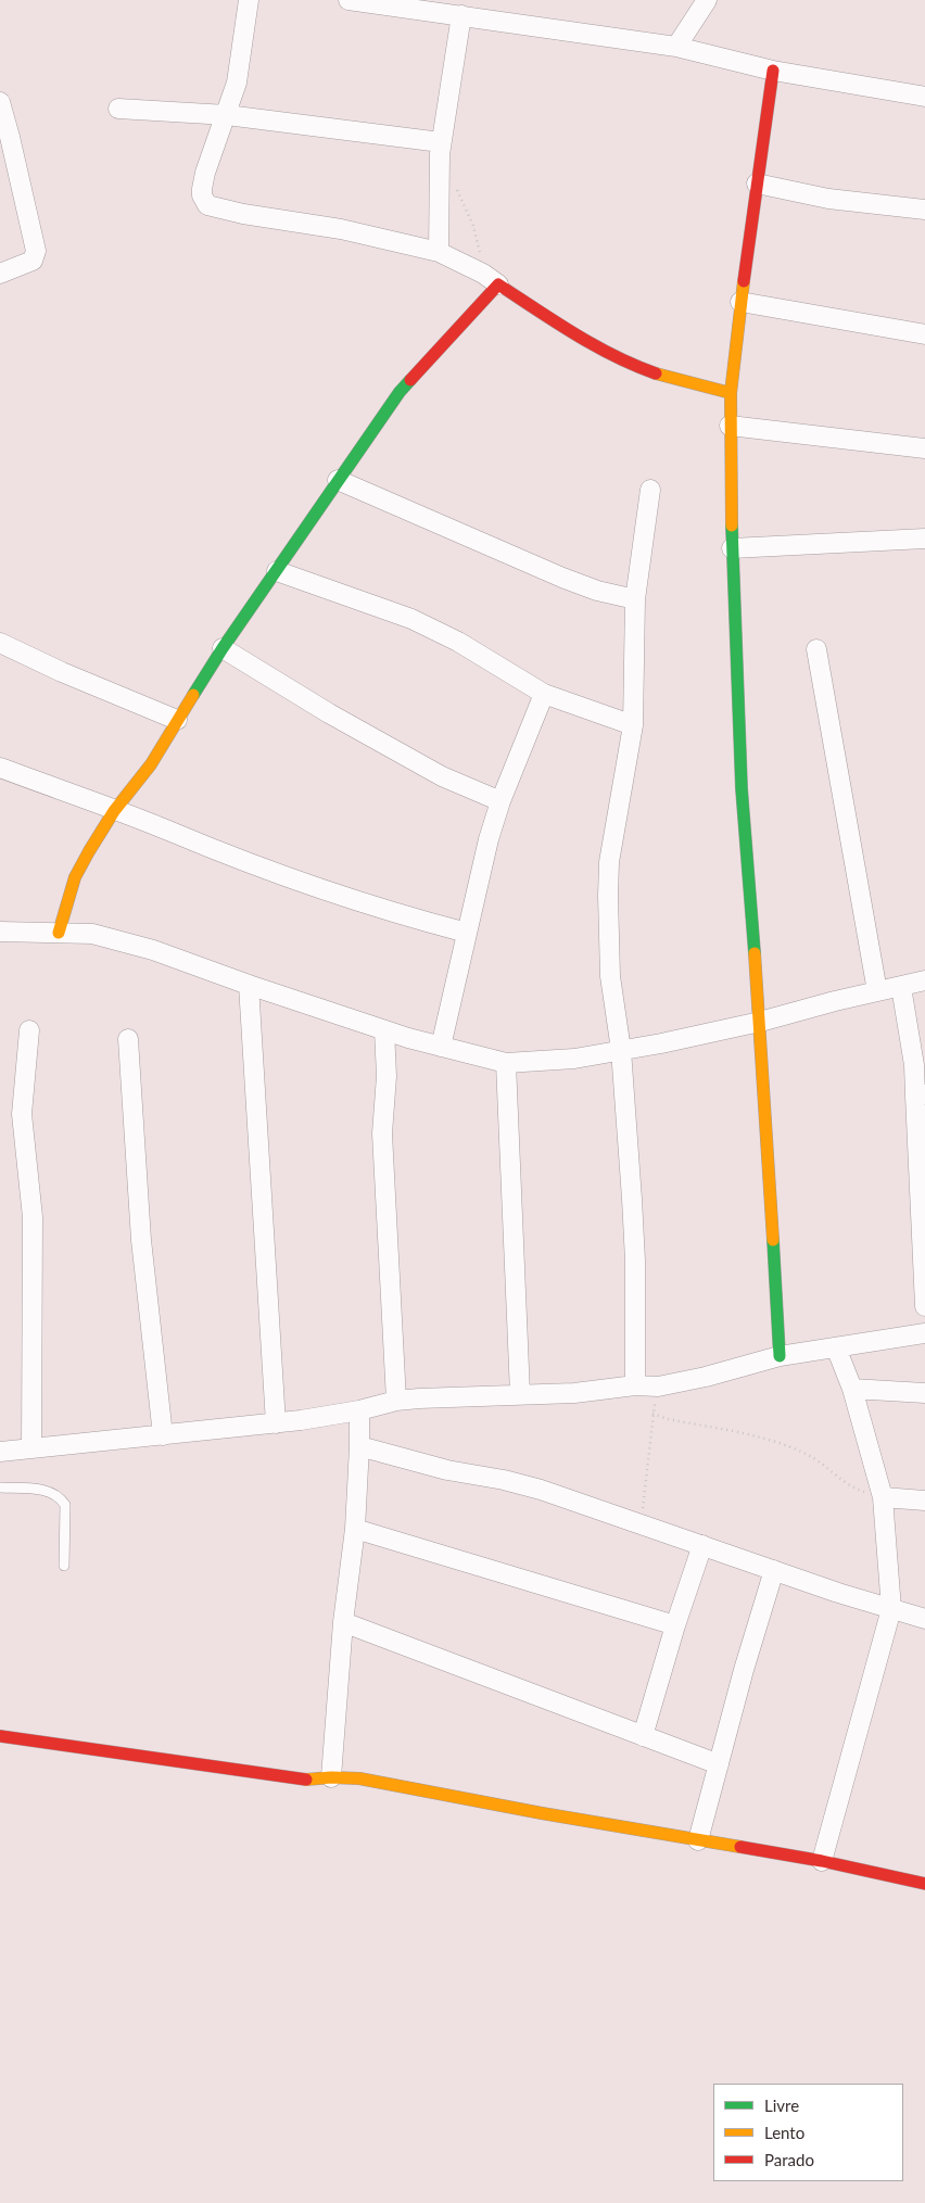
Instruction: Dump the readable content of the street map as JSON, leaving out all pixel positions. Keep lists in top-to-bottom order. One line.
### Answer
{"legend":["Livre","Lento","Parado"]}
